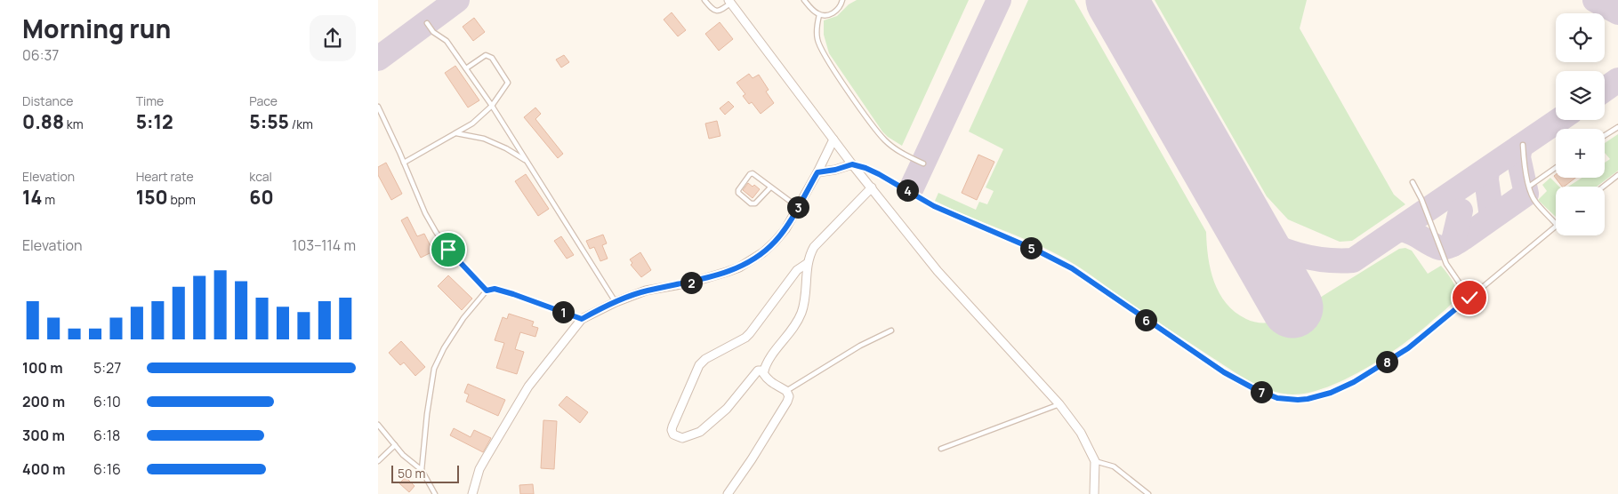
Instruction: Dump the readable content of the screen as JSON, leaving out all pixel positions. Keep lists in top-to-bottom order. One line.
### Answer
{"scale_bar":"50 m","page":{"heading":["Morning run","06:37"],"map_buttons":["+","−"],"stats":[["Distance","0.88 km"],["Time","5:12"],["Pace","5:55 /km"],["Elevation","14 m"],["Heart rate","150 bpm"],["kcal","60"]],"pins":["4","3","5","2","1","6","8","7"],"chart":["Elevation","103–114 m"],"list":[{"name":"100 m","note":"5:27"},{"name":"200 m","note":"6:10"},{"name":"300 m","note":"6:18"},{"name":"400 m","note":"6:16"}],"scale":"50 m"}}
